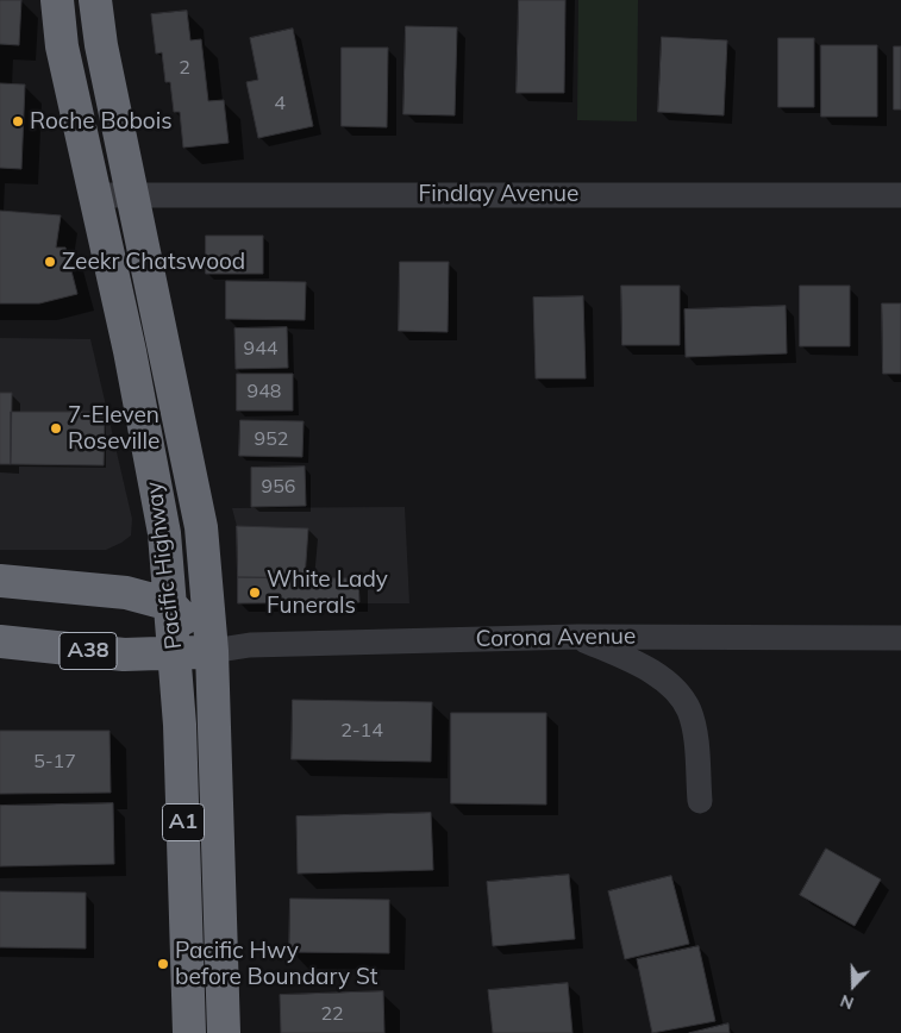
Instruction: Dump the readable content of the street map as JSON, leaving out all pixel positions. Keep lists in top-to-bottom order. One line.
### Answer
{"streets":{"highway":["Pacific Highway","A38","A1"],"street":["Findlay Avenue","Corona Avenue"]},"crossings":[["Findlay Avenue","Pacific Highway"],["Pacific Highway","Corona Avenue"],["Pacific Highway","A38"],["Corona Avenue","A38"]],"places":["Roche Bobois","Zeekr Chatswood","7-Eleven Roseville","White Lady Funerals","Pacific Hwy before Boundary St"],"house_numbers":["2","4","944","948","952","956","2-14","5-17","22"],"north":"bottom"}
